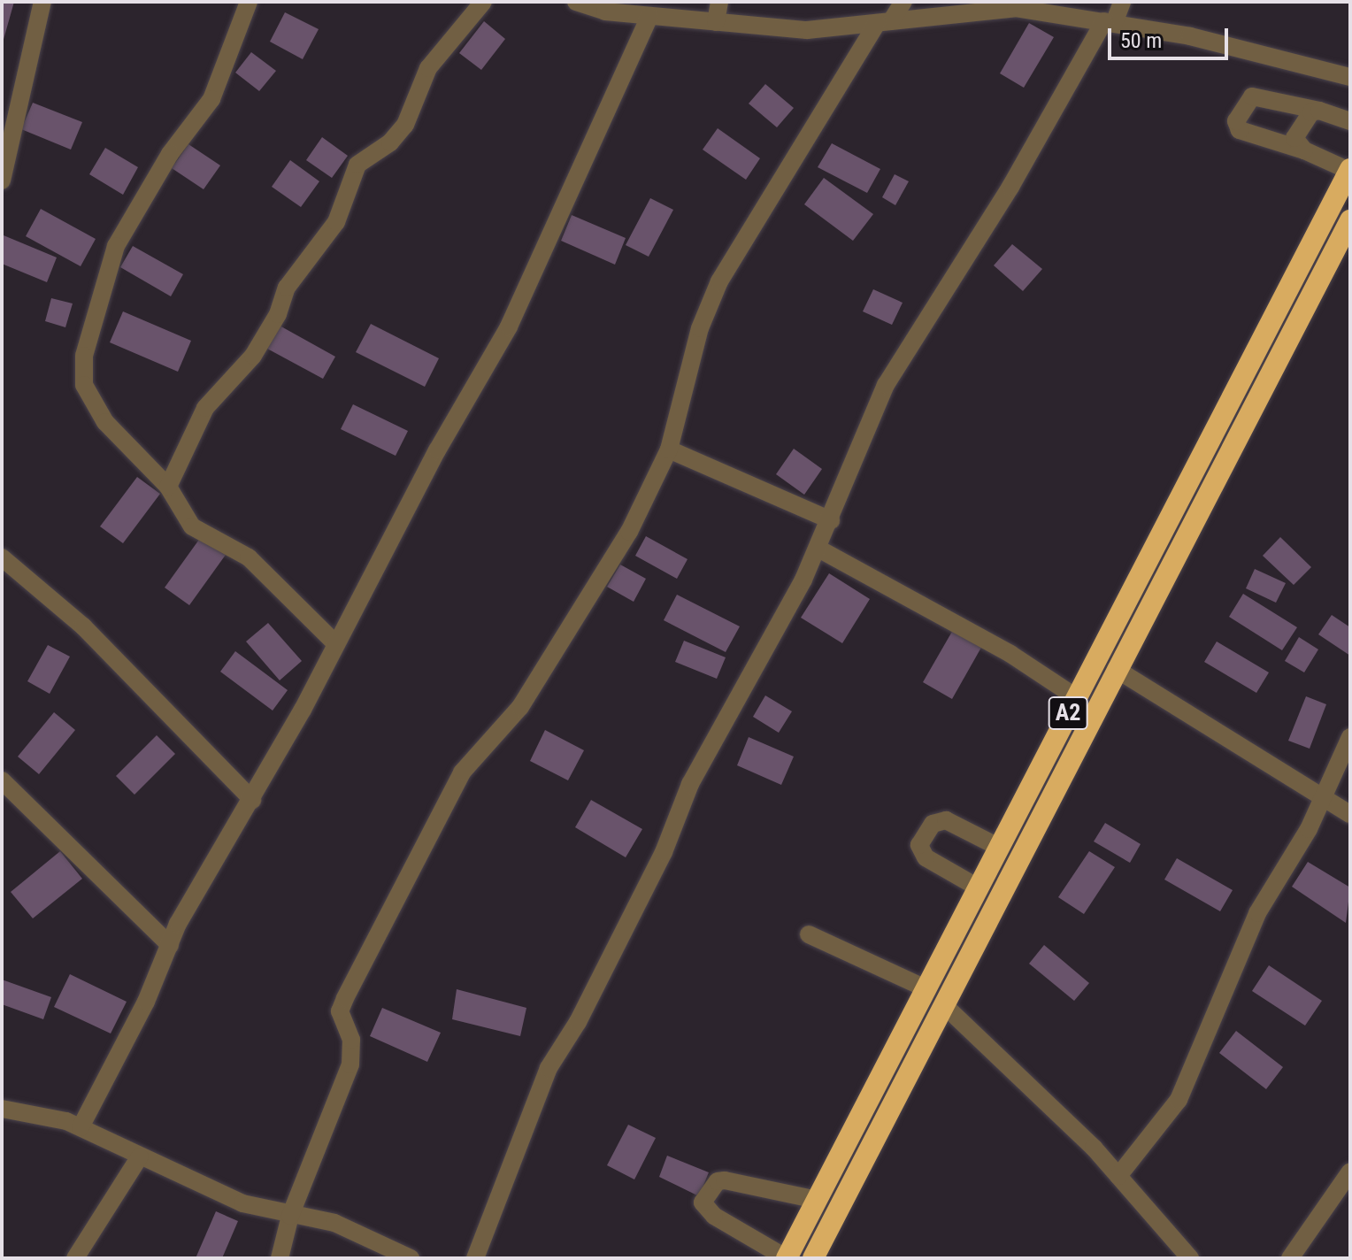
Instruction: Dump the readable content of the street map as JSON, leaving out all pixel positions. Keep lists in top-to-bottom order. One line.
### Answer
{"streets":{"highway":["A2"]},"scale_bar":"50 m"}
